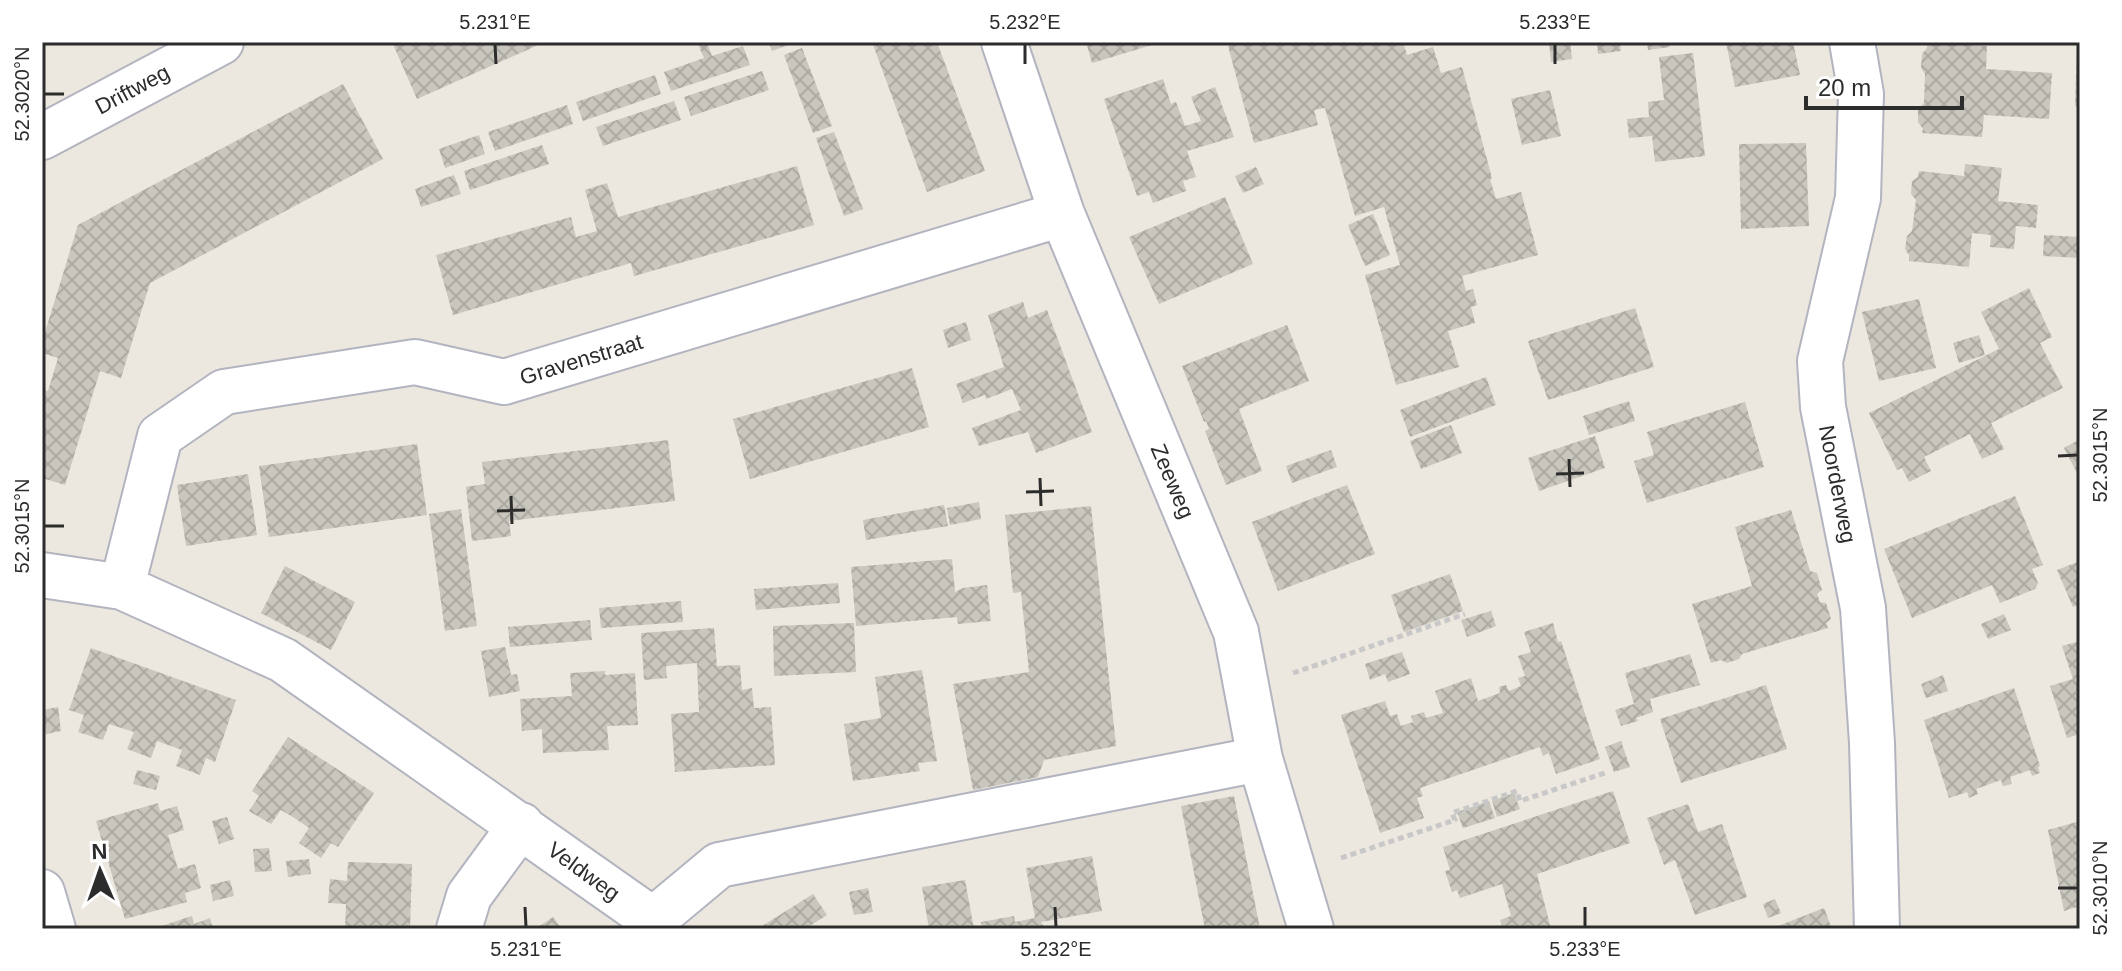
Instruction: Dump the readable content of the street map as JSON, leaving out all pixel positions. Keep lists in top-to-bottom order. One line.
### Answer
{"streets":{"street":["Driftweg","Gravenstraat","Zeeweg","Noorderweg","Veldweg"]},"crossings":[["Gravenstraat","Zeeweg"],["Gravenstraat","Veldweg"],["Zeeweg","Veldweg"]],"scale_bar":"20 m","north":"top","coordinates":["5.231°E","5.232°E","5.233°E","52.3020°N","52.3015°N","52.3010°N"]}
